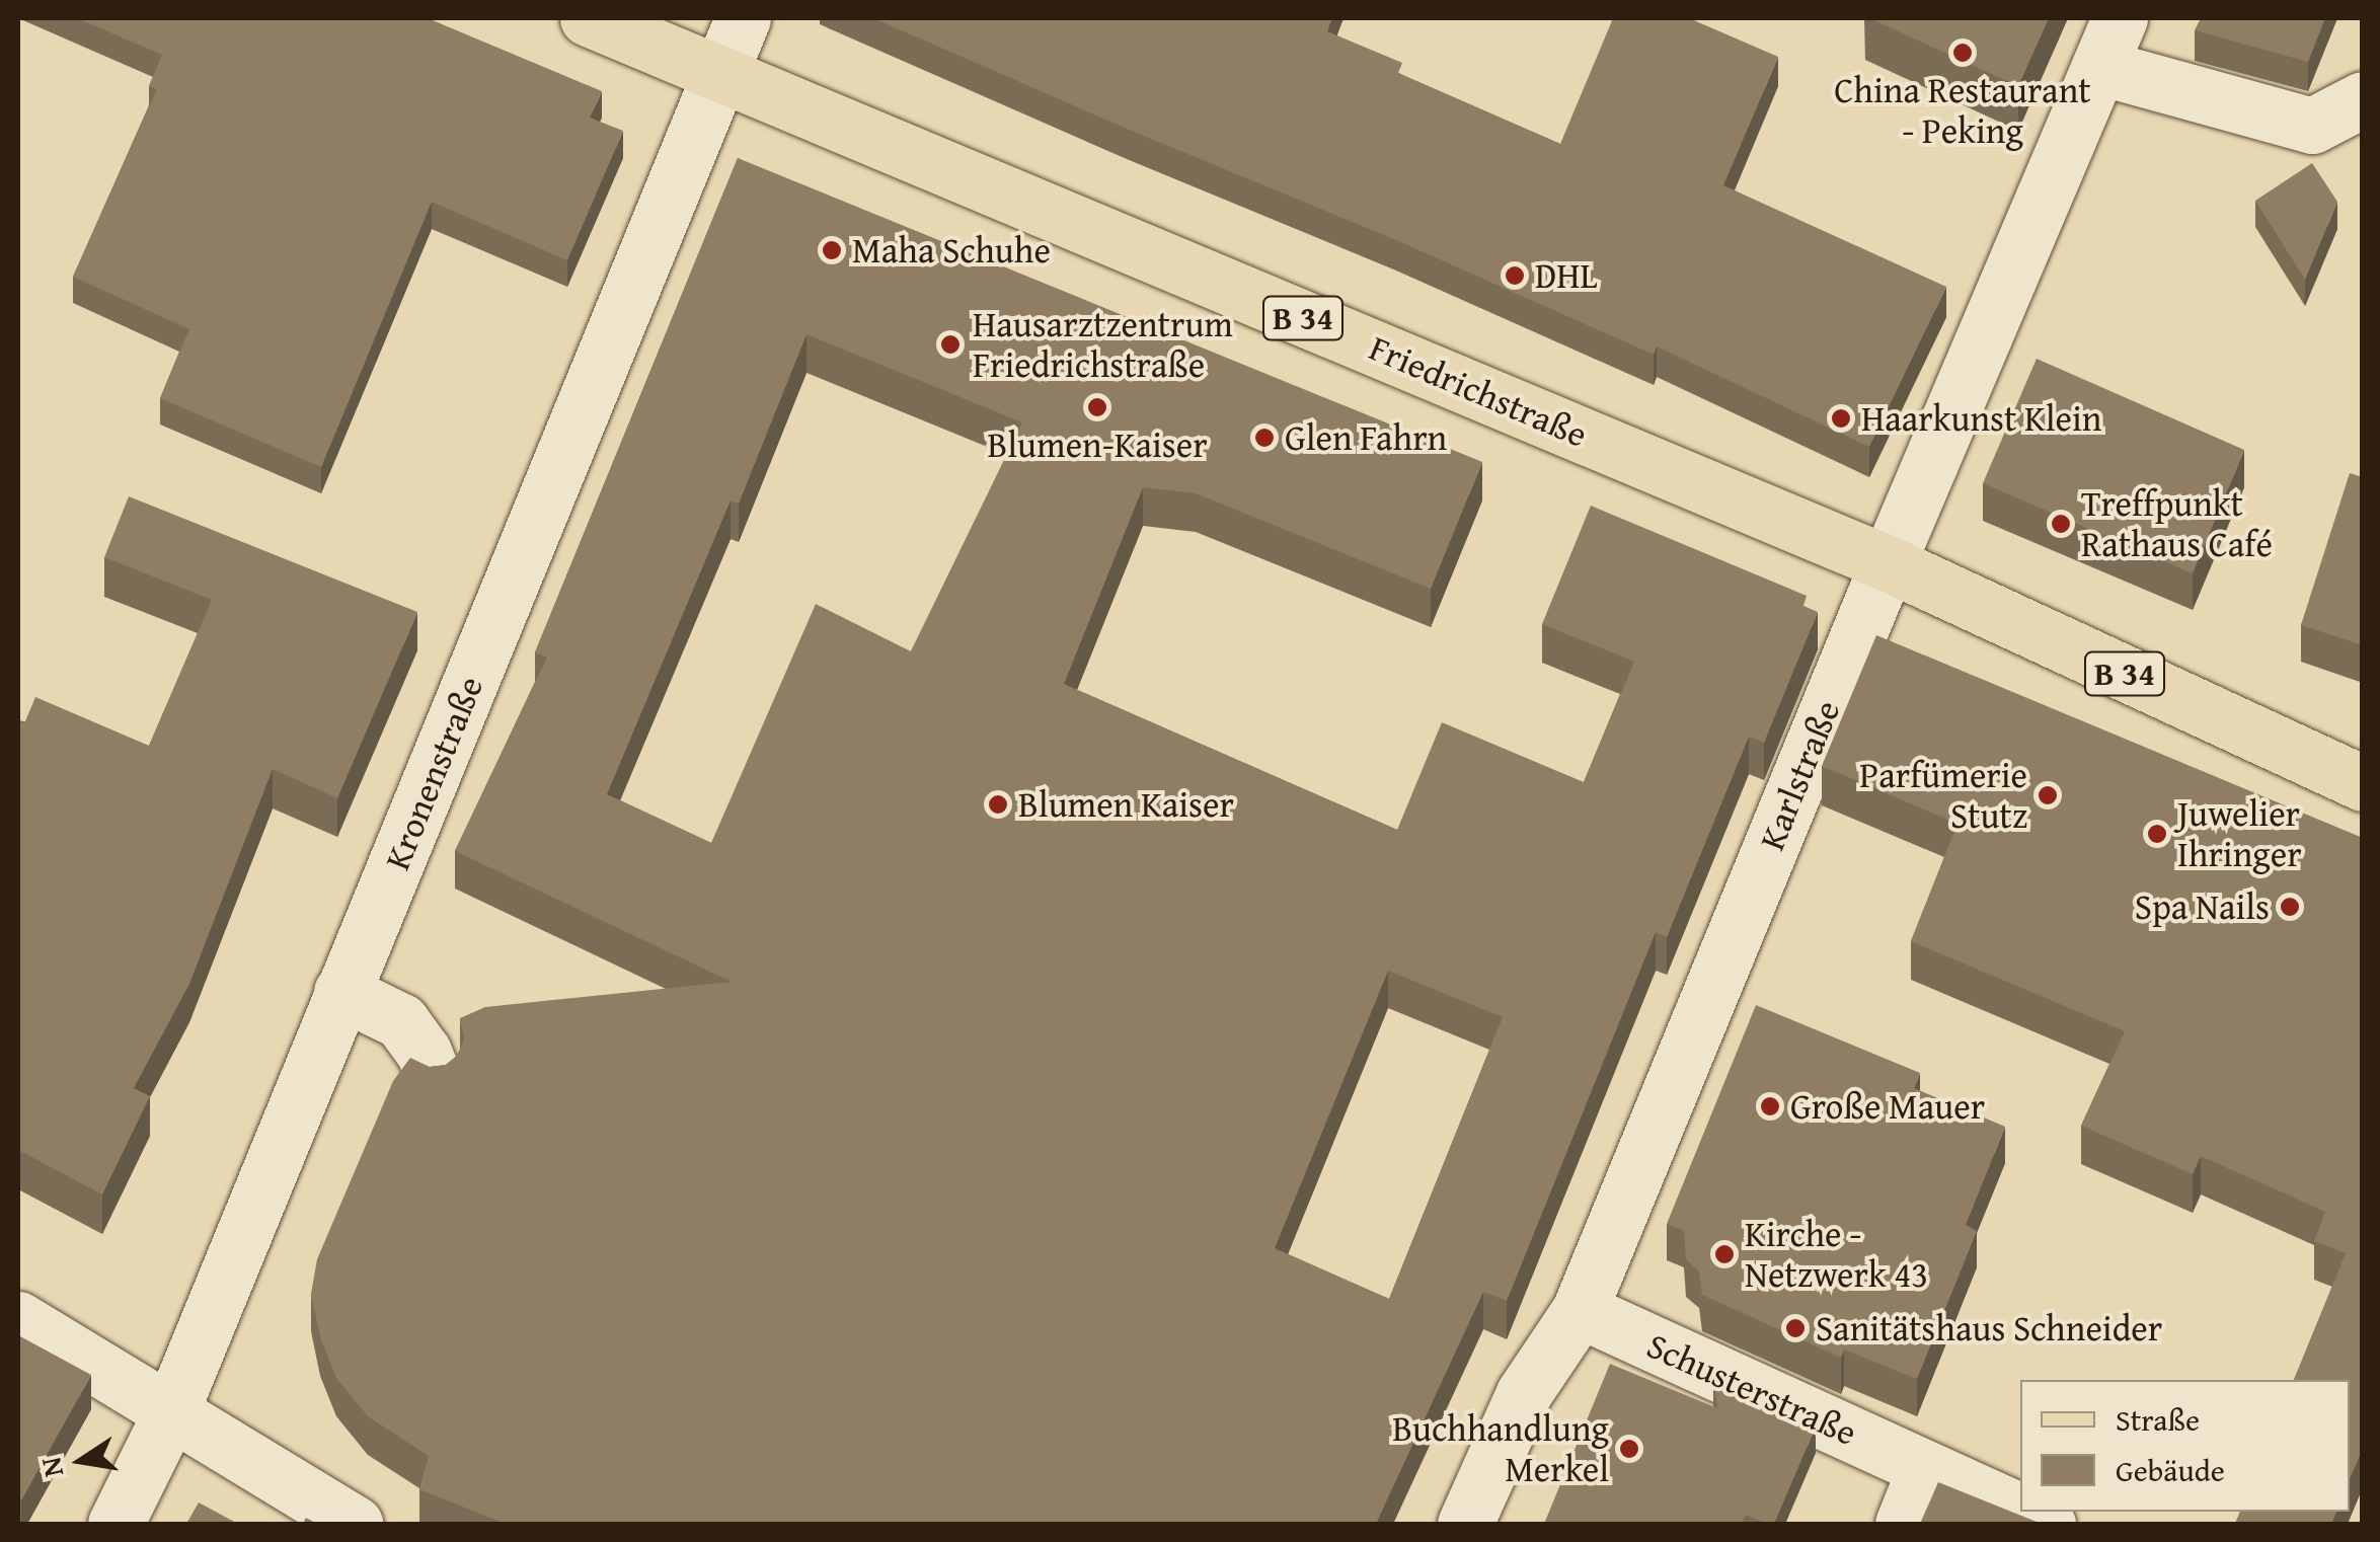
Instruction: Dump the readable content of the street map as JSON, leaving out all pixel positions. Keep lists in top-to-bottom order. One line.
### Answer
{"streets":{"main road":["B 34","Friedrichstraße"],"street":["Kronenstraße","Karlstraße","Schusterstraße"]},"crossings":[["Friedrichstraße","Kronenstraße"],["Friedrichstraße","Karlstraße"],["Karlstraße","Schusterstraße"]],"places":["China Restaurant - Peking","Maha Schuhe","DHL","Hausarztzentrum Friedrichstraße","Blumen-Kaiser","Haarkunst Klein","Glen Fahrn","Treffpunkt Rathaus Café","Parfümerie Stutz","Blumen Kaiser","Juwelier Ihringer","Spa Nails","Große Mauer","Kirche - Netzwerk 43","Sanitätshaus Schneider","Buchhandlung Merkel"],"legend":["Straße","Gebäude"],"north":"left"}
